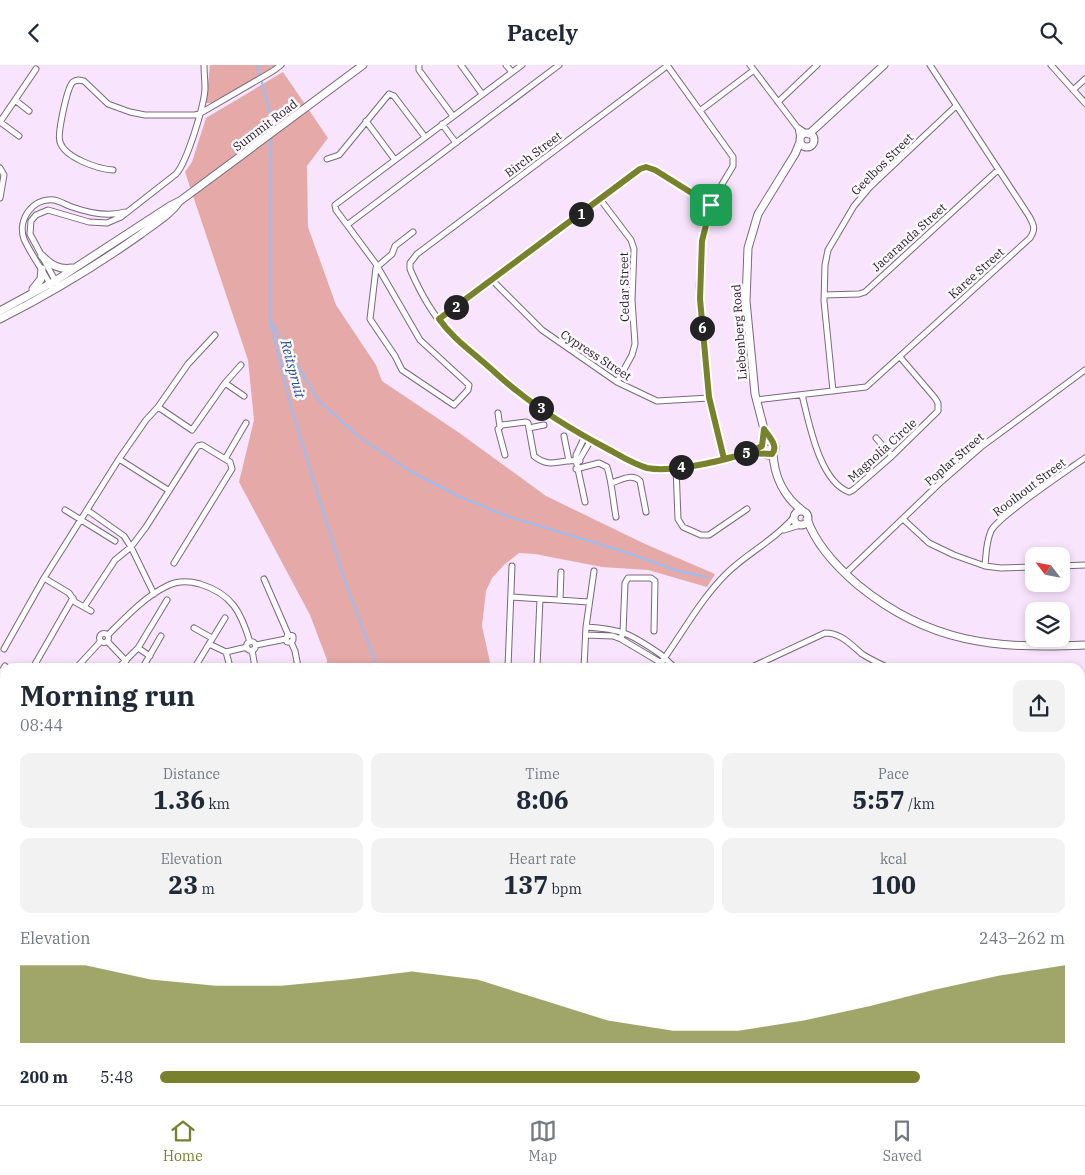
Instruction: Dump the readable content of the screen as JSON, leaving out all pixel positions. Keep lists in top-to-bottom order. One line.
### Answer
{"streets":{"street":["Summit Road","Birch Street","Geelbos Street","Jacaranda Street","Karee Street","Cedar Street","Liebenberg Road","Cypress Street","Magnolia Circle","Poplar Street","Rooihout Street"]},"crossings":[["Geelbos Street","Jacaranda Street"],["Geelbos Street","Karee Street"],["Jacaranda Street","Karee Street"],["Karee Street","Liebenberg Road"],["Karee Street","Magnolia Circle"],["Cedar Street","Cypress Street"]],"water":["Reitspruit"],"north":"top left","page":{"header":"Pacely","pins":["1","2","6","3","5","4"],"heading":["Morning run","08:44"],"stats":[["Distance","1.36 km"],["Time","8:06"],["Pace","5:57 /km"],["Elevation","23 m"],["Heart rate","137 bpm"],["kcal","100"]],"chart":["Elevation","243–262 m"],"list":[{"name":"200 m","note":"5:48"}],"tabs":["Home","Map","Saved"]}}
